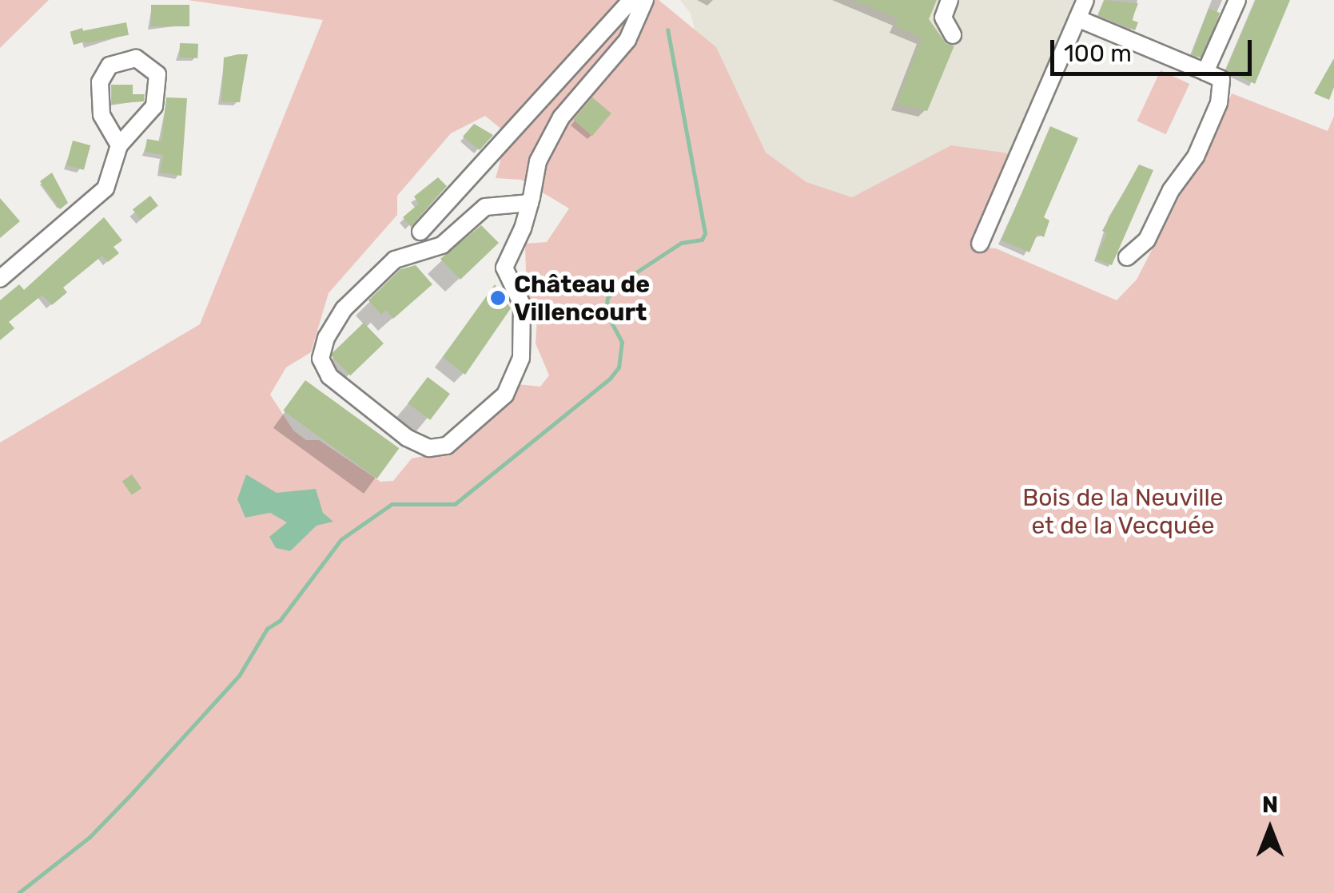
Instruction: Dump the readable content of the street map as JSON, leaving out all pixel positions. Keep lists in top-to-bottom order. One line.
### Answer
{"parks":["Bois de la Neuville et de la Vecquée"],"places":["Château de Villencourt"],"scale_bar":"100 m","north":"top"}
